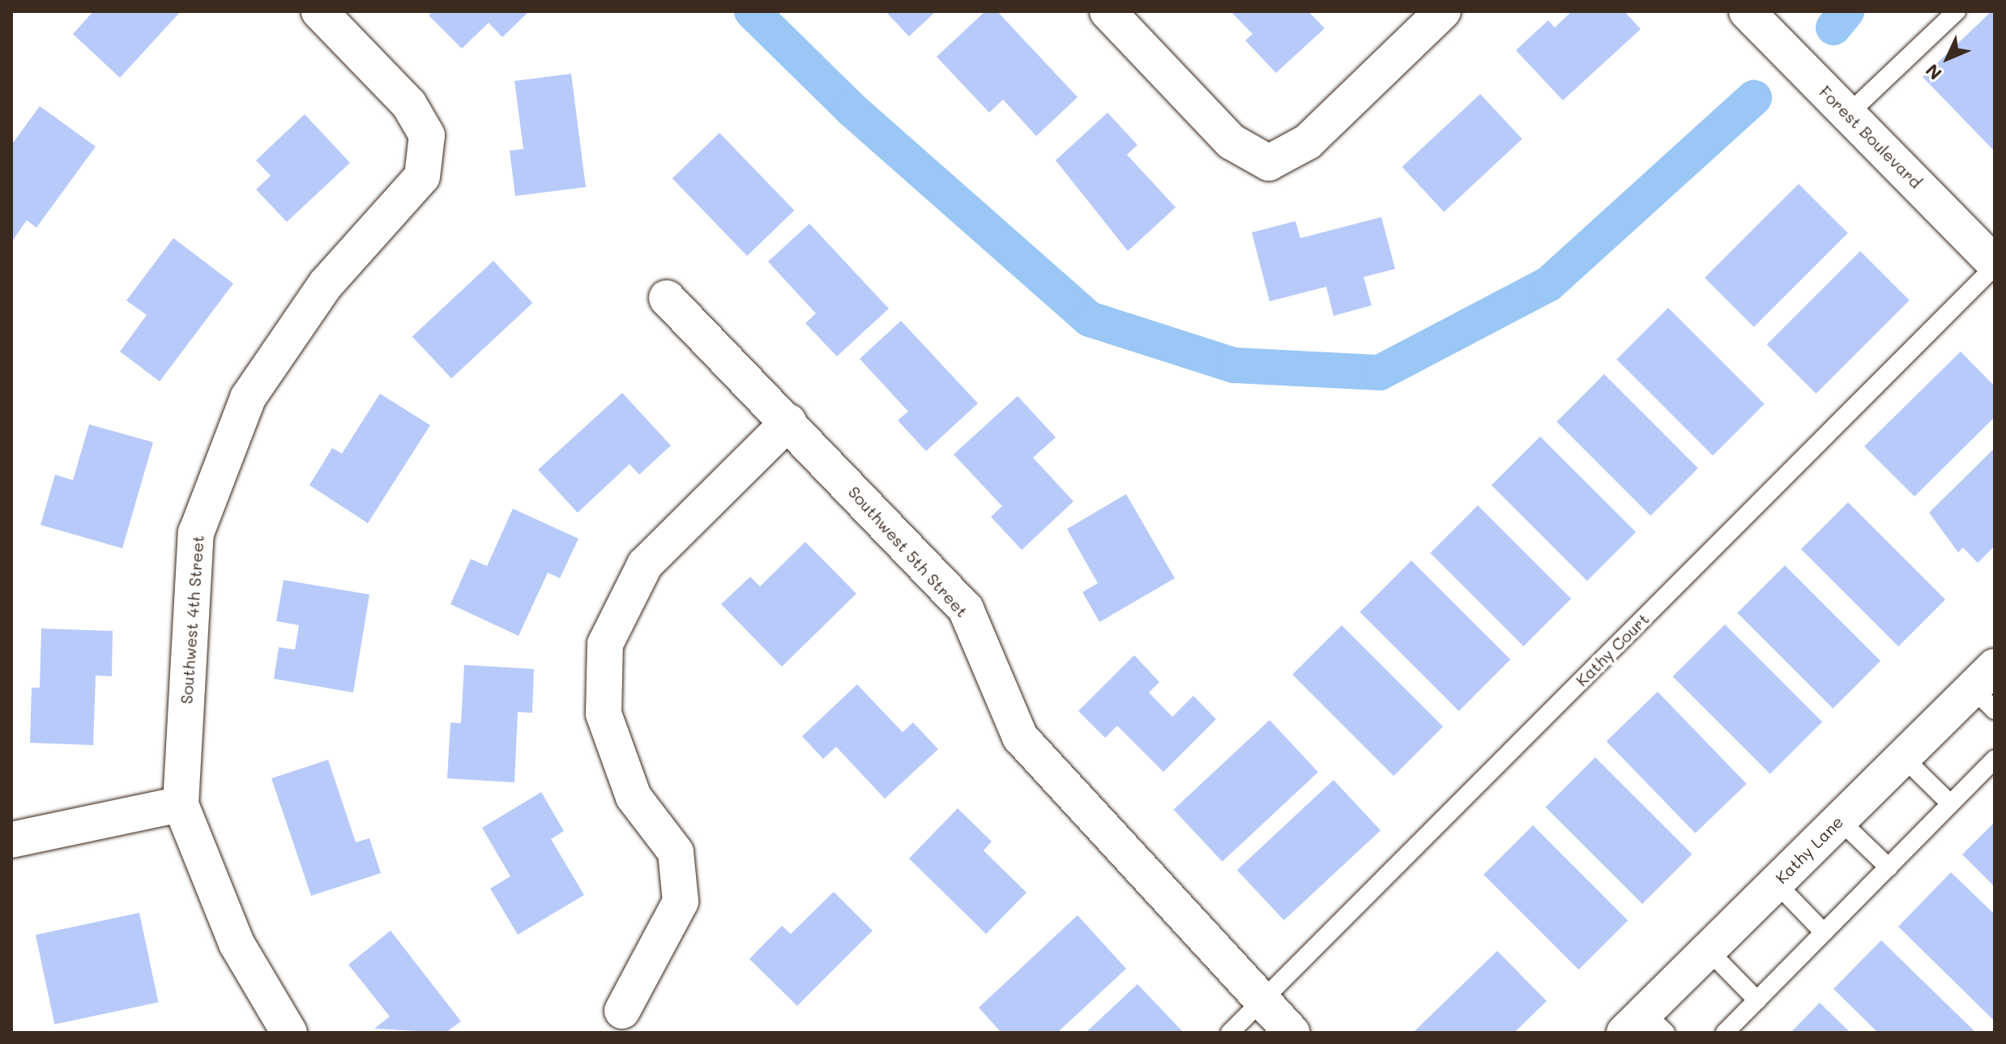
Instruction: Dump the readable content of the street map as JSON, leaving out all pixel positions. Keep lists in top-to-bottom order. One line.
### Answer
{"streets":{"street":["Forest Boulevard","Southwest 5th Street","Southwest 4th Street","Kathy Lane"],"lane":["Kathy Court"]},"crossings":[["Forest Boulevard","Kathy Court"],["Southwest 5th Street","Kathy Court"]],"north":"bottom left"}
